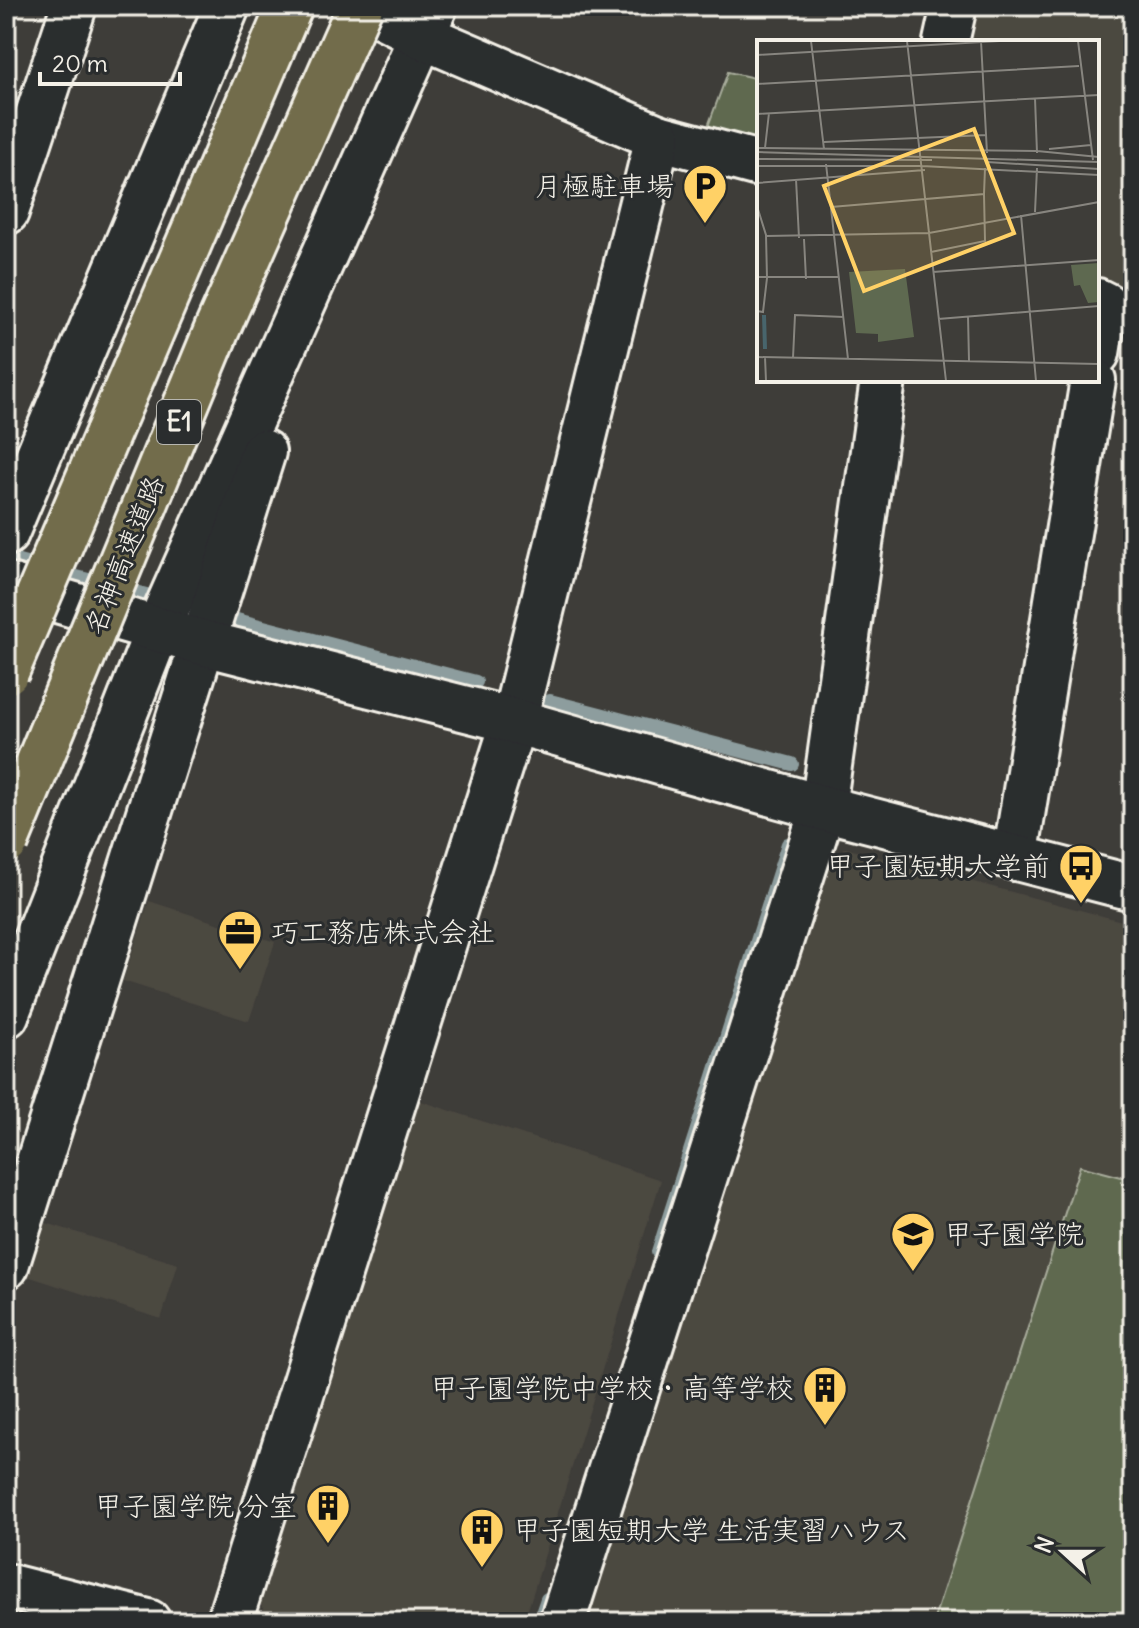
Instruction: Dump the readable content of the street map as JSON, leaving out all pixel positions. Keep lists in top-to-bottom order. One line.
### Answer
{"streets":{"highway":["E1","名神高速道路"]},"places":{"parking":["月極駐車場"],"bus stop":["甲子園短期大学前"],"office":["巧工務店株式会社"],"school or university":["甲子園学院"],"building":["甲子園学院中学校・高等学校","甲子園学院 分室","甲子園短期大学 生活実習ハウス"]},"scale_bar":"20 m","north":"left"}
